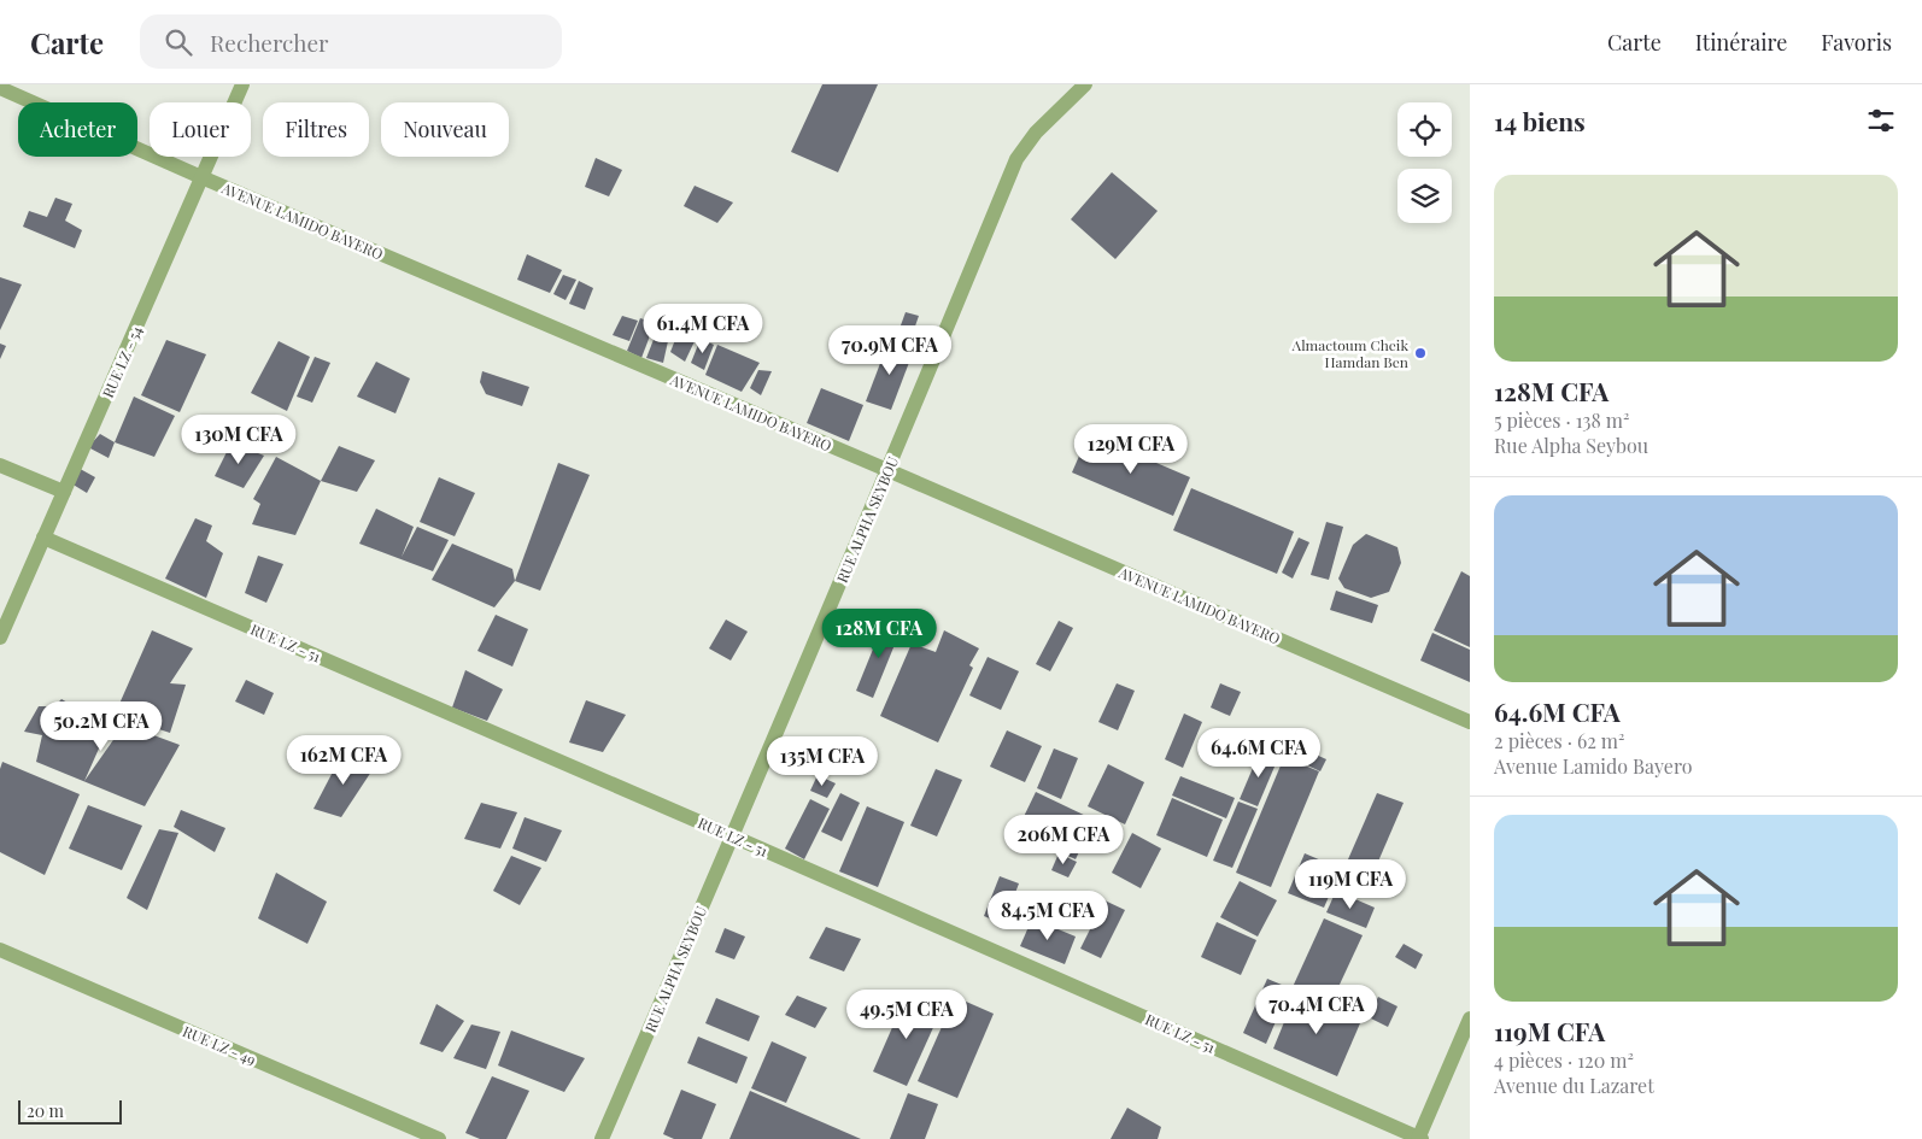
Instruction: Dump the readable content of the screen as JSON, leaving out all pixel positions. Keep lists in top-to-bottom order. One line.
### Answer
{"streets":{"street":["AVENUE LAMIDO BAYERO","RUE LZ - 54","RUE ALPHA SEYBOU","RUE LZ - 51","RUE LZ - 49"]},"crossings":[["AVENUE LAMIDO BAYERO","RUE LZ - 54"],["AVENUE LAMIDO BAYERO","RUE ALPHA SEYBOU"],["RUE LZ - 54","RUE LZ - 51"],["RUE ALPHA SEYBOU","RUE LZ - 51"]],"places":["Almactoum Cheik Hamdan Ben"],"scale_bar":"20 m","page":{"header":"Carte","search":"Rechercher","nav":["Carte","Itinéraire","Favoris"],"heading":"14 biens","chip":["Acheter","Louer","Filtres","Nouveau"],"list":[{"name":"128M CFA","note":"5 pièces · 138 m² · Rue Alpha Seybou"},{"name":"64.6M CFA","note":"2 pièces · 62 m² · Avenue Lamido Bayero"},{"name":"119M CFA","note":"4 pièces · 120 m² · Avenue du Lazaret"}],"price":["61.4M CFA","70.9M CFA","130M CFA","129M CFA","128M CFA","50.2M CFA","64.6M CFA","162M CFA","135M CFA","206M CFA","119M CFA","84.5M CFA","70.4M CFA","49.5M CFA"],"scale":"20 m"}}
